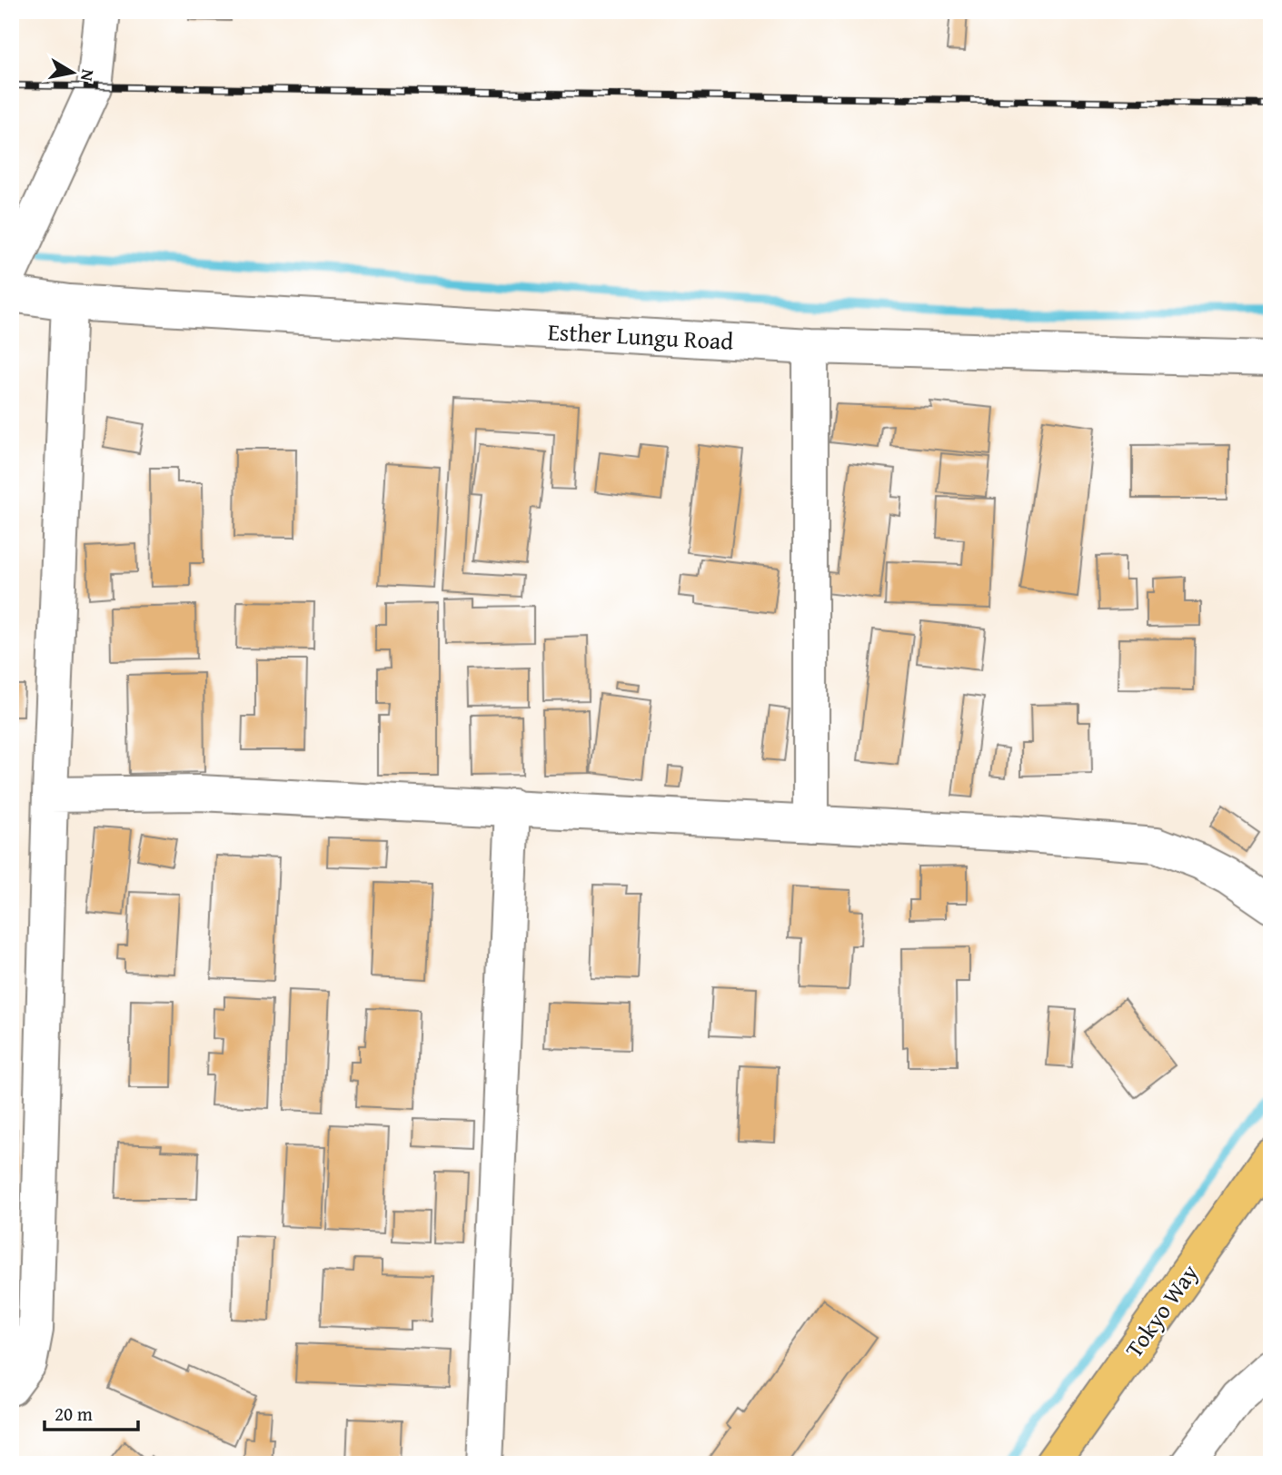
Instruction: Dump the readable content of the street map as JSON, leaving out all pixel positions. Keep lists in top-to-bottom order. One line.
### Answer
{"streets":{"main road":["Tokyo Way"],"street":["Esther Lungu Road"]},"scale_bar":"20 m","north":"right"}
